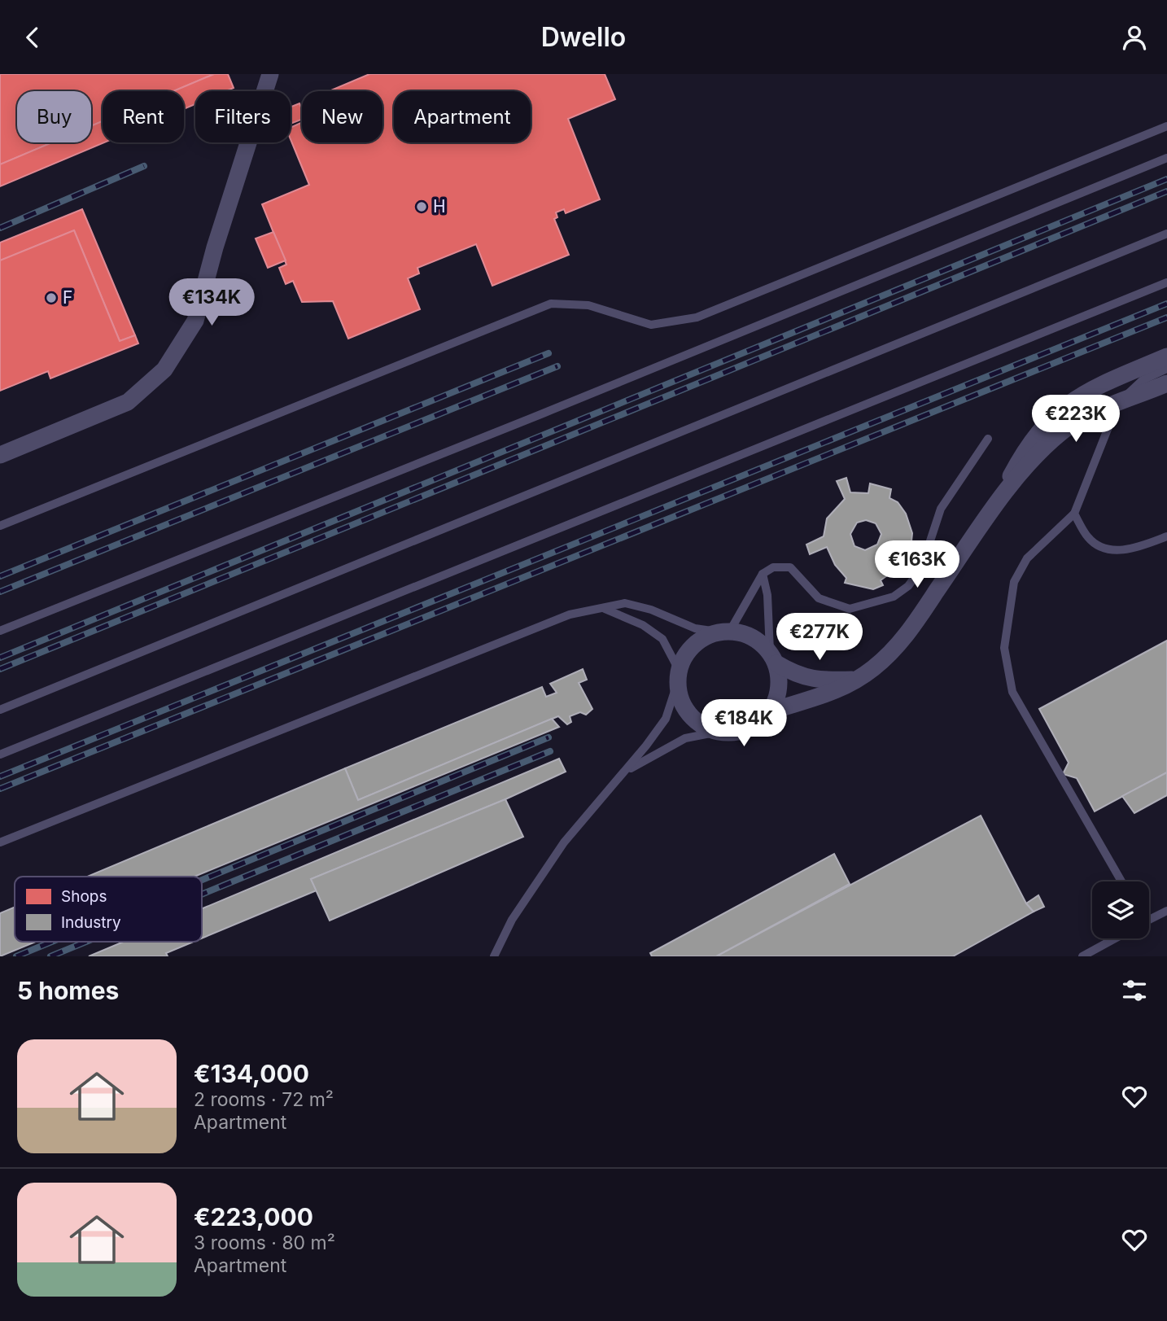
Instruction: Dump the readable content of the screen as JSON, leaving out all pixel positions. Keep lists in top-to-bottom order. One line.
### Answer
{"places":["H","F"],"legend":["Shops","Industry"],"page":{"header":"Dwello","chip":["Buy","Rent","Filters","New","Apartment"],"price":["€134K","€223K","€163K","€277K","€184K"],"heading":"5 homes","list":[{"name":"€134,000","note":"2 rooms · 72 m² · Apartment"},{"name":"€223,000","note":"3 rooms · 80 m² · Apartment"}]}}
